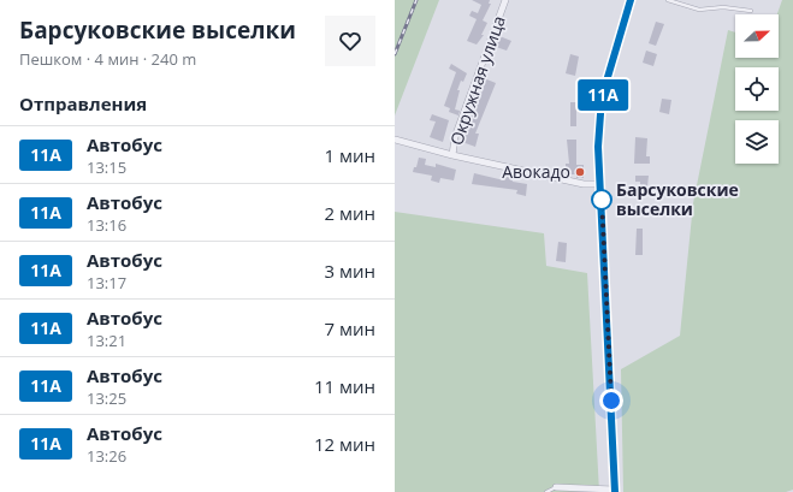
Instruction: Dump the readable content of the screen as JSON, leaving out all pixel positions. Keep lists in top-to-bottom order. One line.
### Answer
{"streets":{"street":["Окружная улица"]},"places":["Авокадо","Барсуковские выселки"],"lines":["bus line 11А"],"north":"right","page":{"heading":[["Барсуковские выселки","Пешком · 4 мин · 240 m"],"Отправления"],"on_map":"11А","list":[{"mark":"11А","name":"Автобус","note":"13:15","value":"1 мин"},{"mark":"11А","name":"Автобус","note":"13:16","value":"2 мин"},{"mark":"11А","name":"Автобус","note":"13:17","value":"3 мин"},{"mark":"11А","name":"Автобус","note":"13:21","value":"7 мин"},{"mark":"11А","name":"Автобус","note":"13:25","value":"11 мин"},{"mark":"11А","name":"Автобус","note":"13:26","value":"12 мин"}]}}
